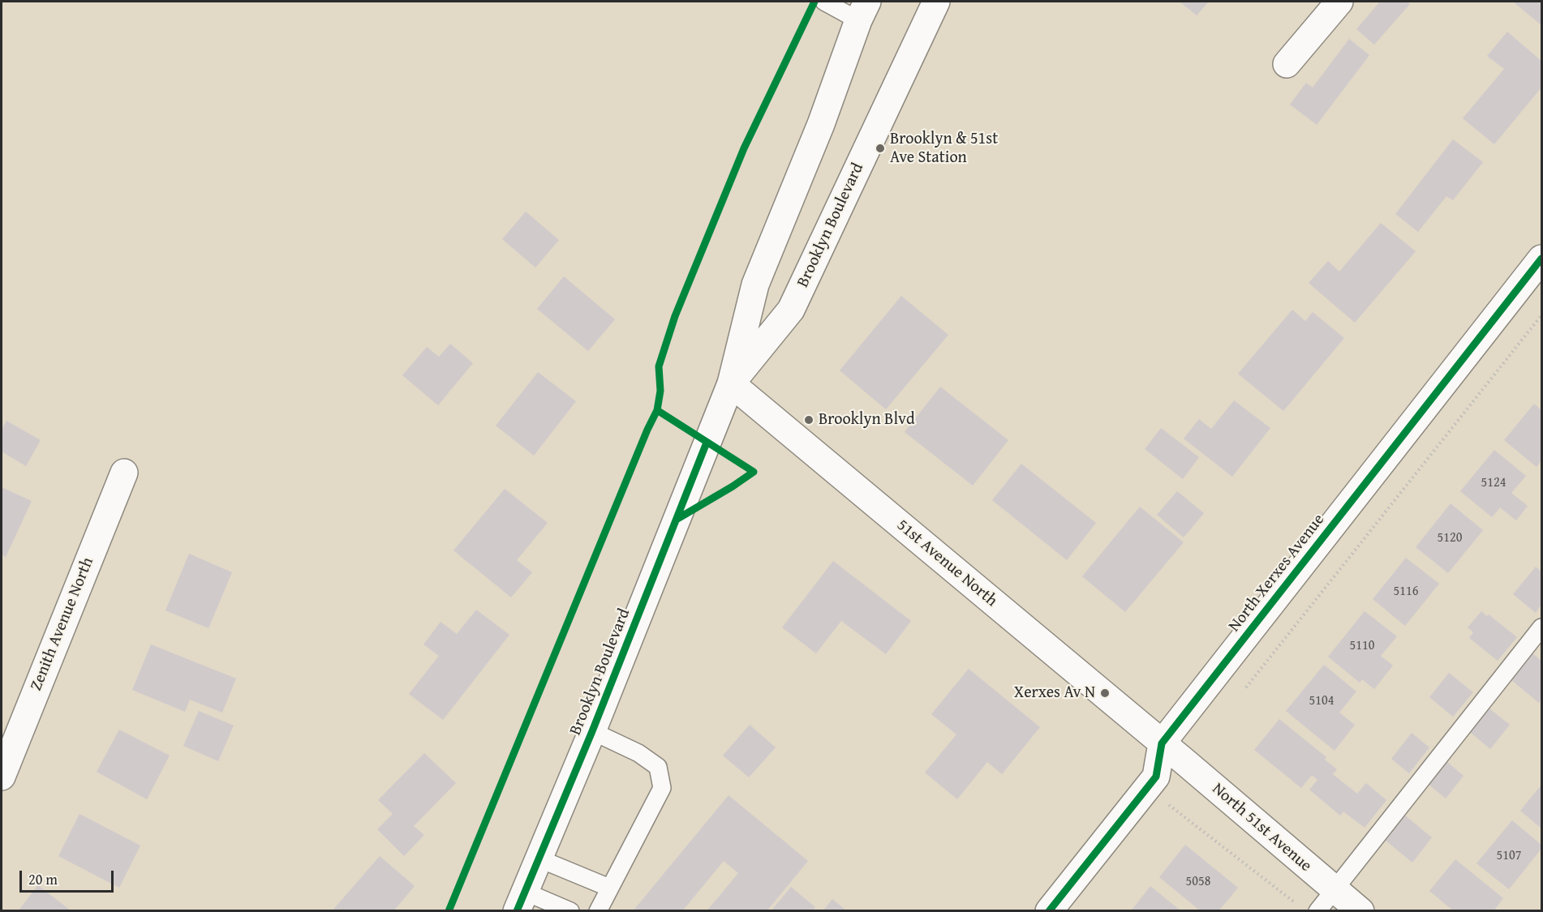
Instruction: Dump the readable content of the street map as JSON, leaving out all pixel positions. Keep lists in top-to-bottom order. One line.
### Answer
{"streets":{"street":["Brooklyn Boulevard","51st Avenue North","North Xerxes Avenue","Zenith Avenue North","North 51st Avenue"]},"crossings":[["Brooklyn Boulevard","51st Avenue North"],["51st Avenue North","North Xerxes Avenue"],["51st Avenue North","North 51st Avenue"],["North Xerxes Avenue","North 51st Avenue"]],"places":["Brooklyn & 51st Ave Station","Brooklyn Blvd","Xerxes Av N"],"house_numbers":["5124","5120","5116","5110","5104","5107","5058"],"scale_bar":"20 m"}
